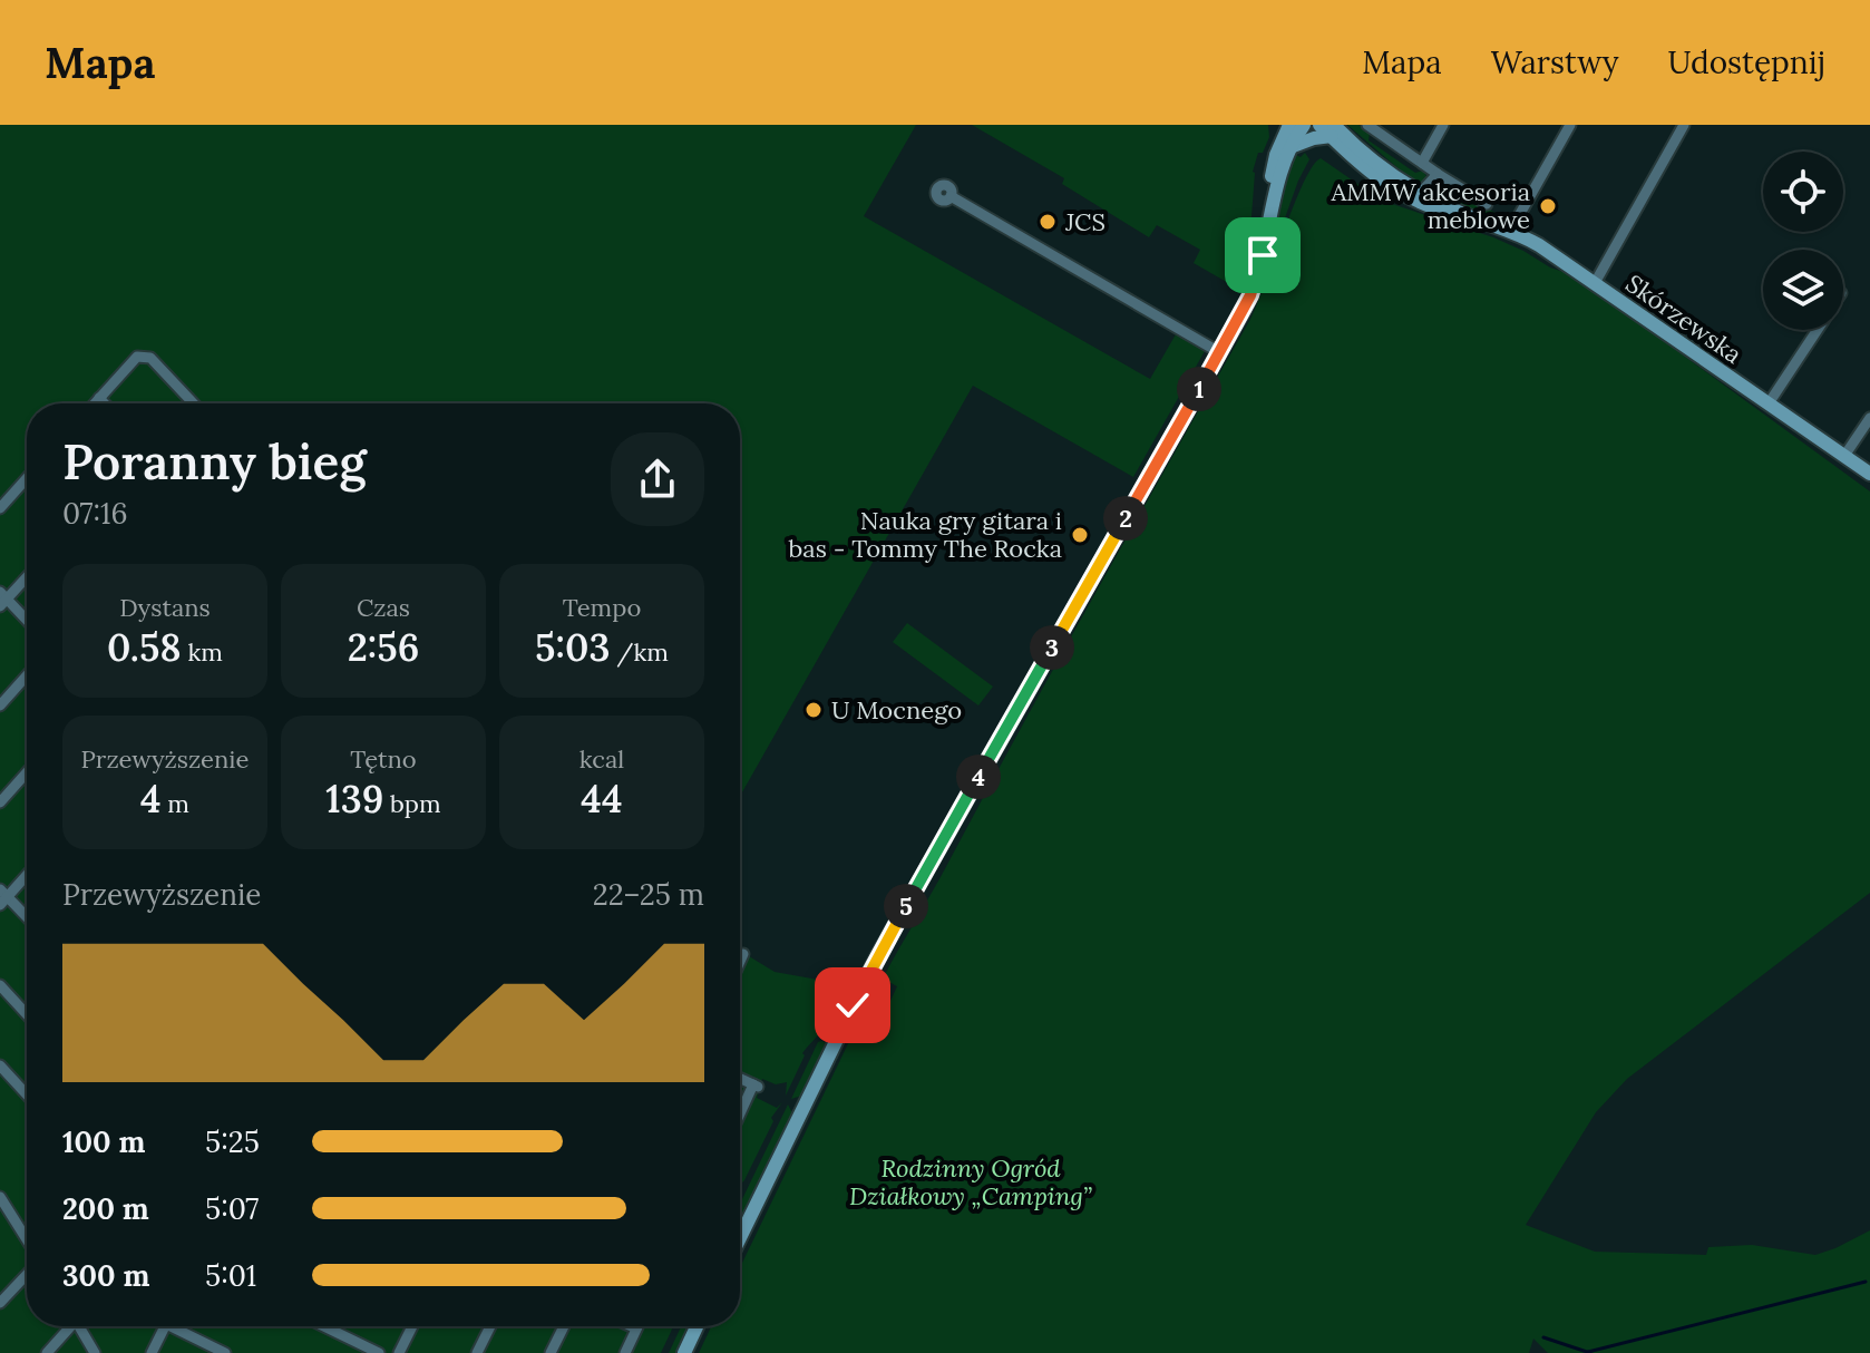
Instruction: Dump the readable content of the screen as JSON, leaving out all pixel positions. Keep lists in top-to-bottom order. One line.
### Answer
{"streets":{"street":["Skórzewska"]},"parks":["Rodzinny Ogród Działkowy „Camping”"],"places":["AMMW akcesoria meblowe","JCS","Nauka gry gitara i bas - Tommy The Rocka","U Mocnego"],"page":{"header":"Mapa","nav":["Mapa","Warstwy","Udostępnij"],"pins":["1","2","3","4","5"],"heading":["Poranny bieg","07:16"],"stats":[["Dystans","0.58 km"],["Czas","2:56"],["Tempo","5:03 /km"],["Przewyższenie","4 m"],["Tętno","139 bpm"],["kcal","44"]],"chart":["Przewyższenie","22–25 m"],"list":[{"name":"100 m","note":"5:25"},{"name":"200 m","note":"5:07"},{"name":"300 m","note":"5:01"}]}}
